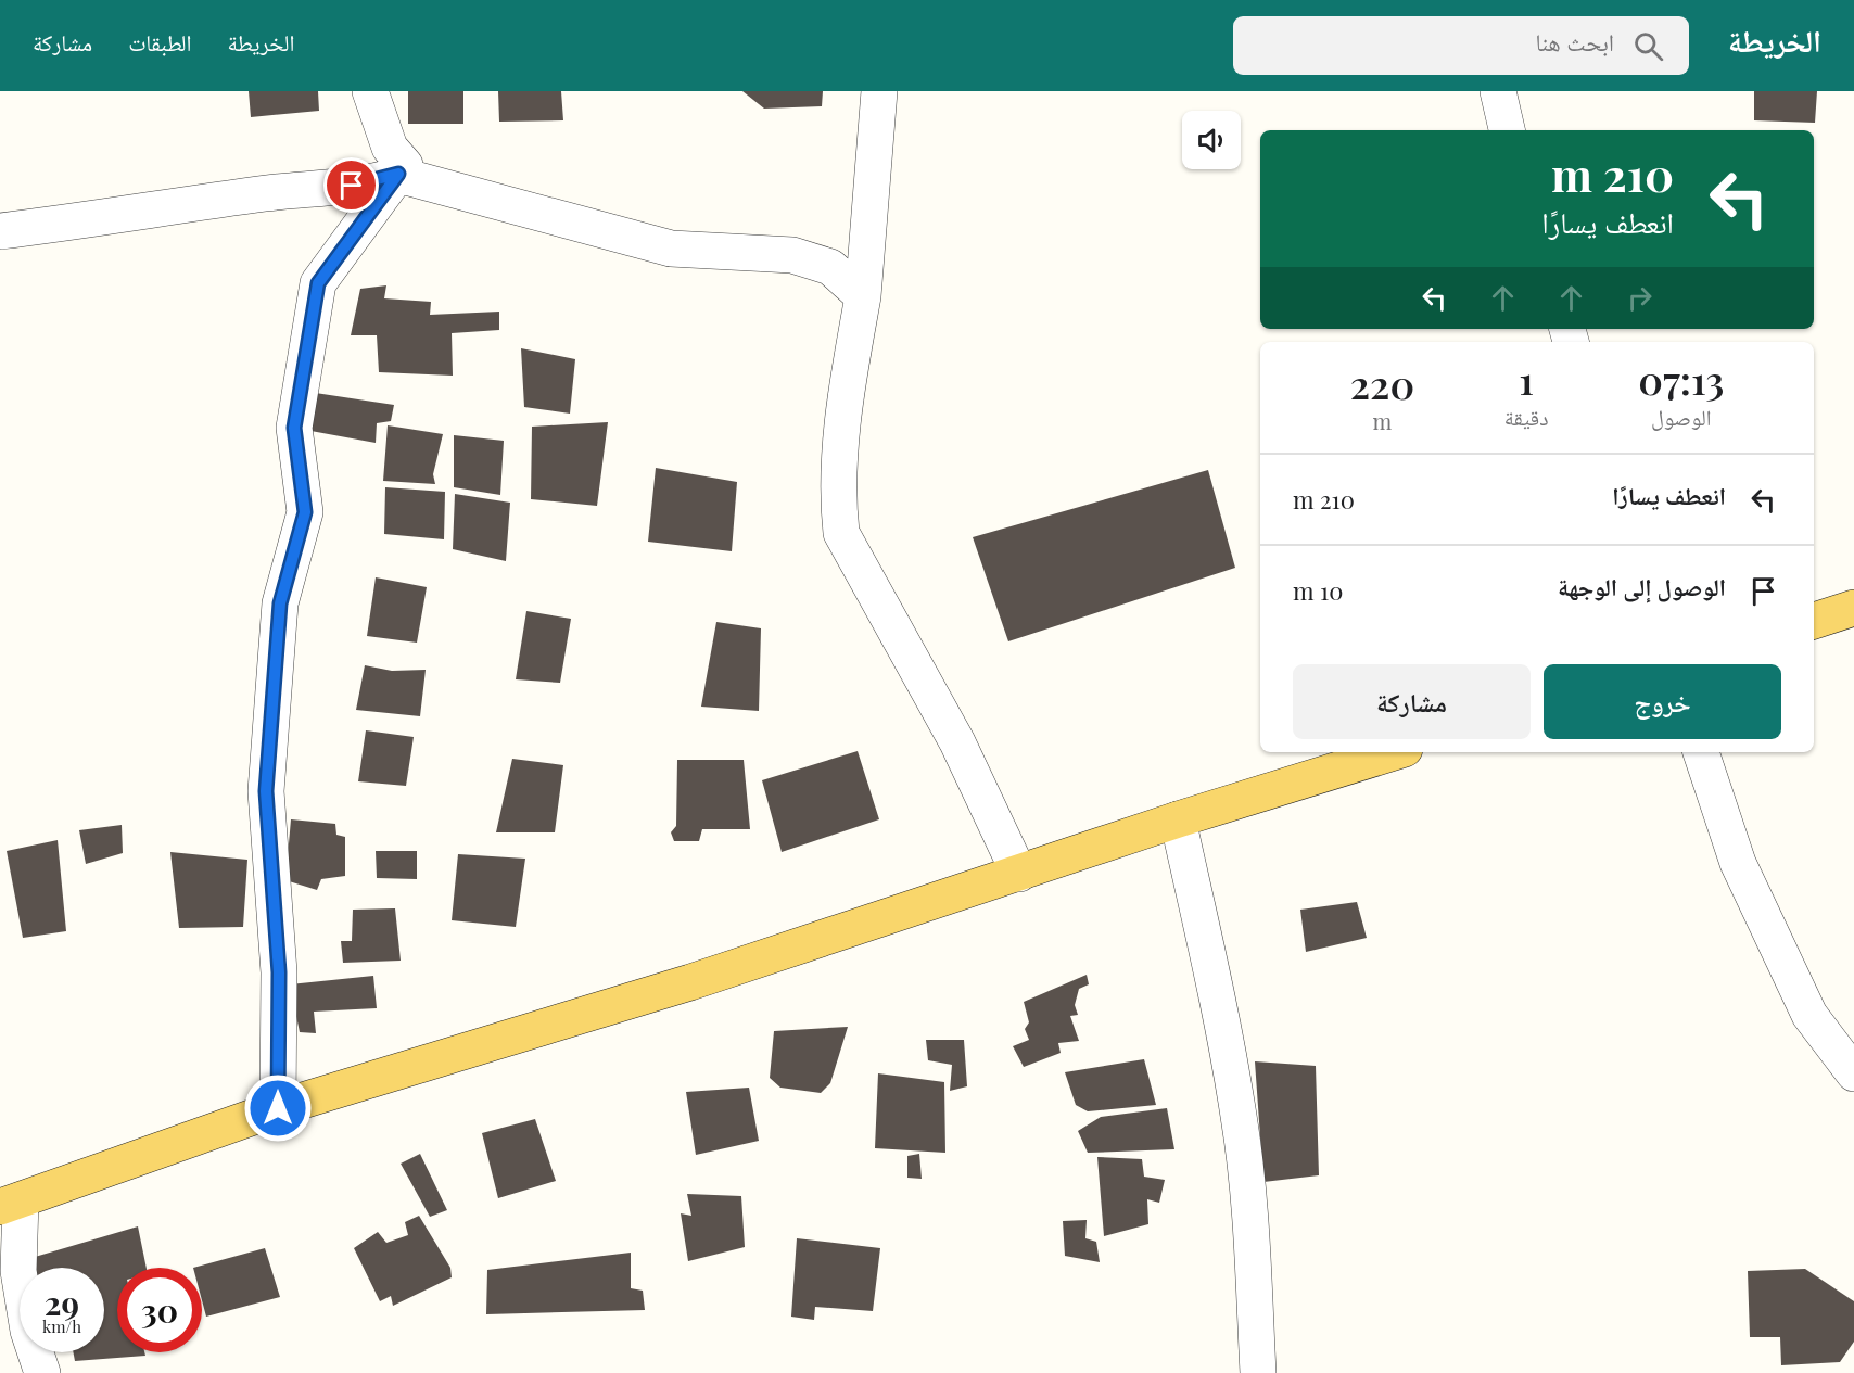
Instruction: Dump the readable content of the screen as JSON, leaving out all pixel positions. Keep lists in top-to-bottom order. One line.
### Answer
{"page":{"header":"الخريطة","search":"ابحث هنا","nav":["الخريطة","الطبقات","مشاركة"],"turn":["210 m","انعطف يسارًا"],"eta":["07:13","الوصول","1","دقيقة","220","m"],"list":[{"name":"انعطف يسارًا","value":"210 m"},{"name":"الوصول إلى الوجهة","value":"10 m"}],"buttons":["خروج","مشاركة"],"speed":"29 km/h","limit":"30"}}
